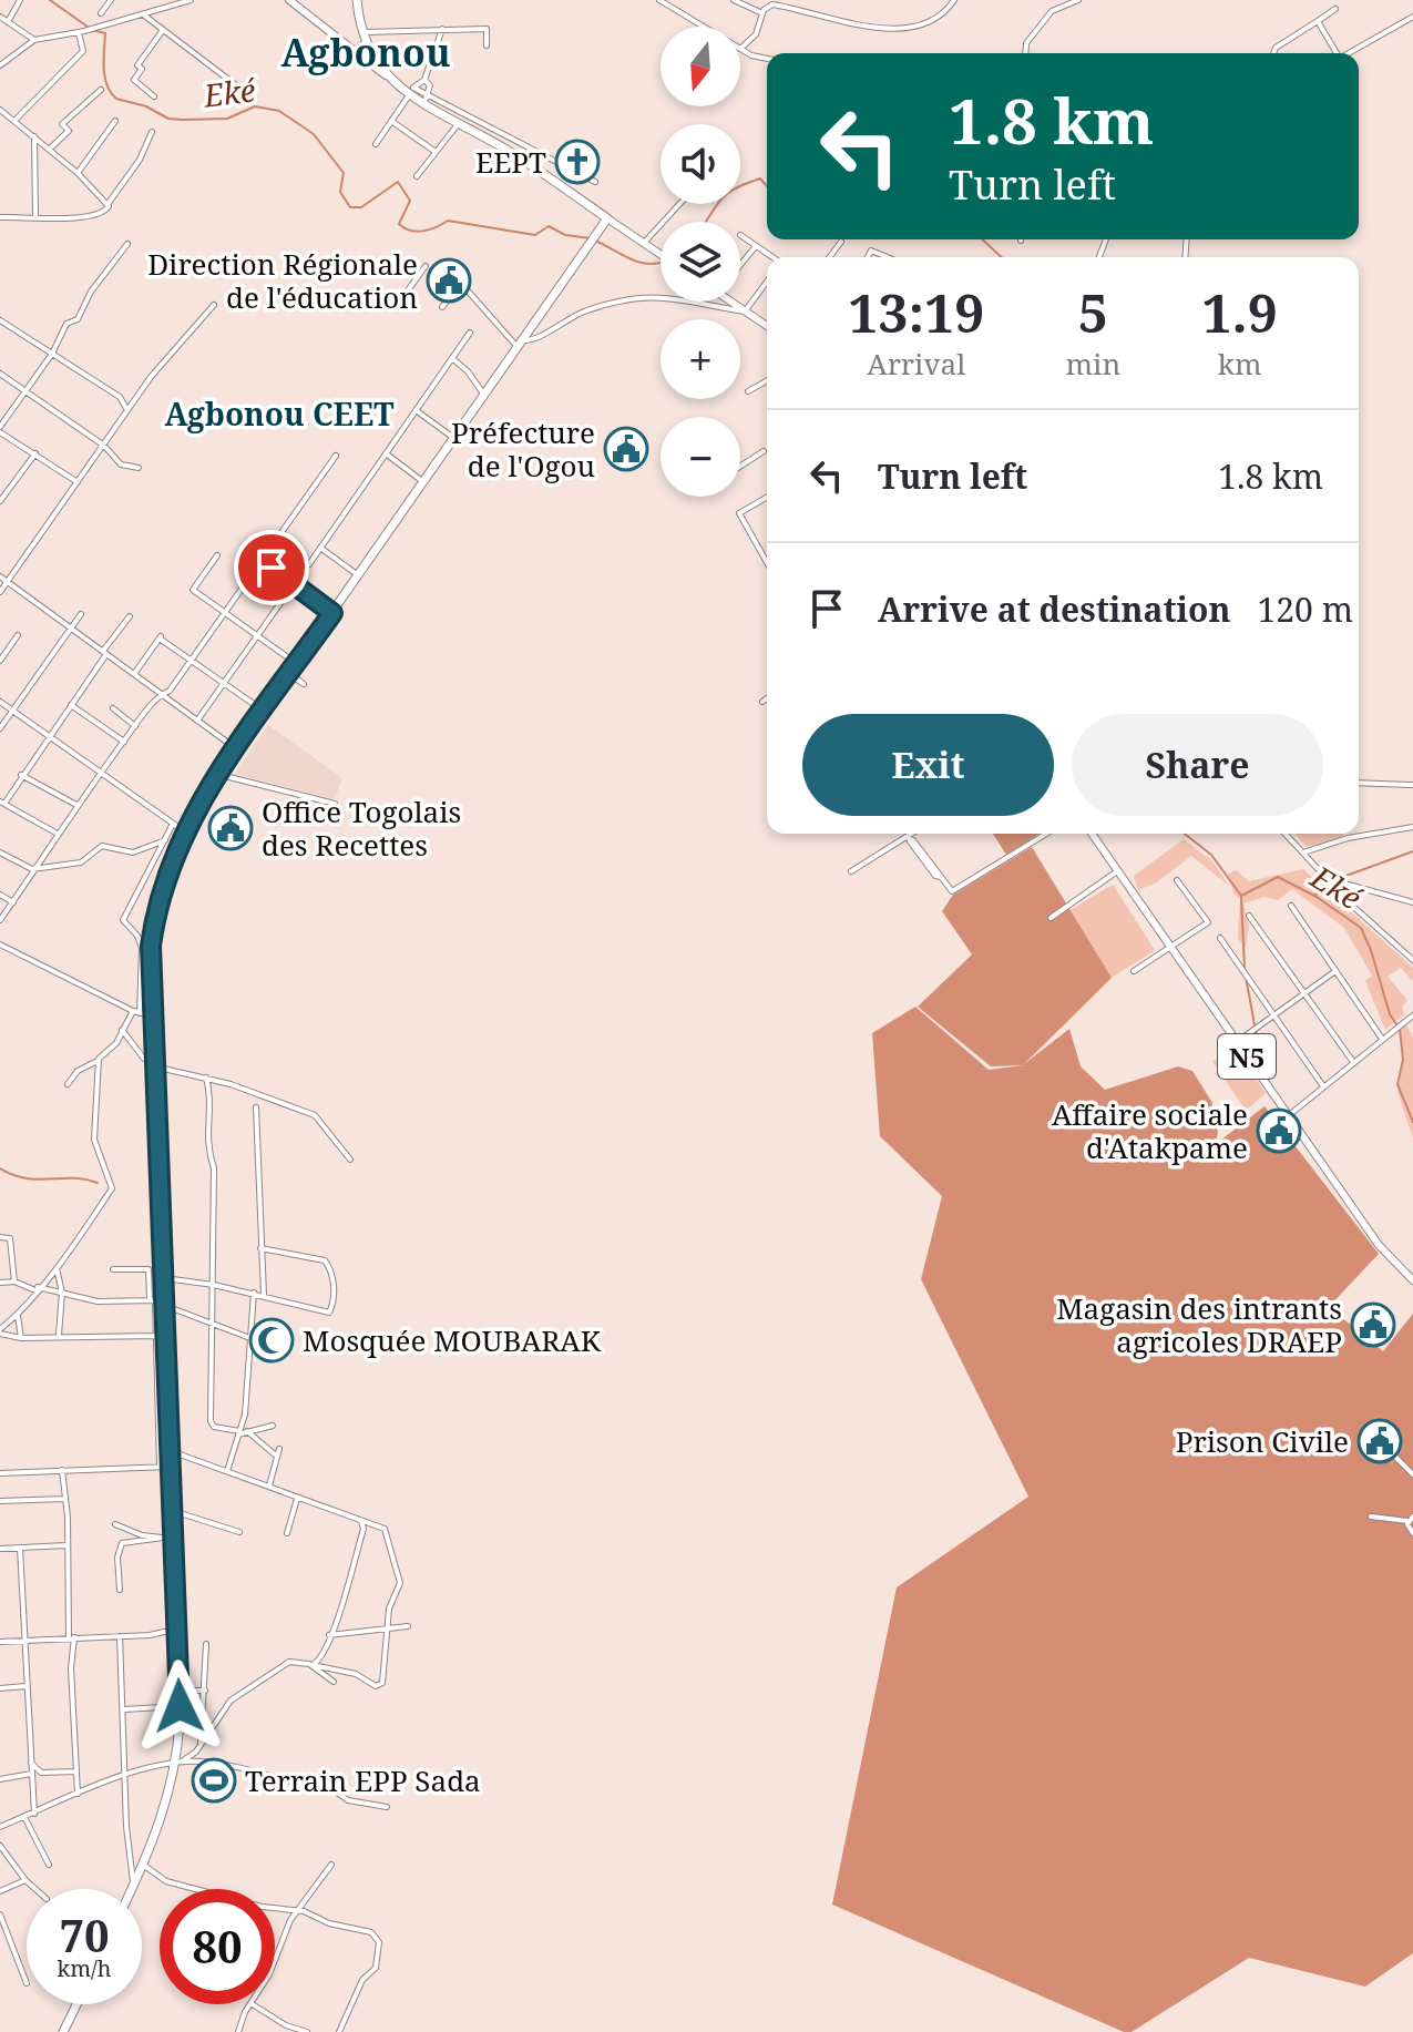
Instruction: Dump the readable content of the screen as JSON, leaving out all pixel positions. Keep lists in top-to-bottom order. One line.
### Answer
{"streets":{"main road":["N5"]},"districts":["Agbonou","Agbonou CEET"],"water":["Eké"],"places":{"church":["EEPT"],"public building":["Direction Régionale de l'éducation","Préfecture de l'Ogou","Office Togolais des Recettes","Affaire sociale d'Atakpame","Magasin des intrants agricoles DRAEP","Prison Civile"],"mosque":["Mosquée MOUBARAK"],"sports":["Terrain EPP Sada"]},"north":"bottom","page":{"map_buttons":["+","−"],"turn":["1.8 km","Turn left"],"eta":["13:19","Arrival","5","min","1.9","km"],"list":[{"name":"Turn left","value":"1.8 km"},{"name":"Arrive at destination","value":"120 m"}],"buttons":["Exit","Share"],"speed":"70 km/h","limit":"80"}}
